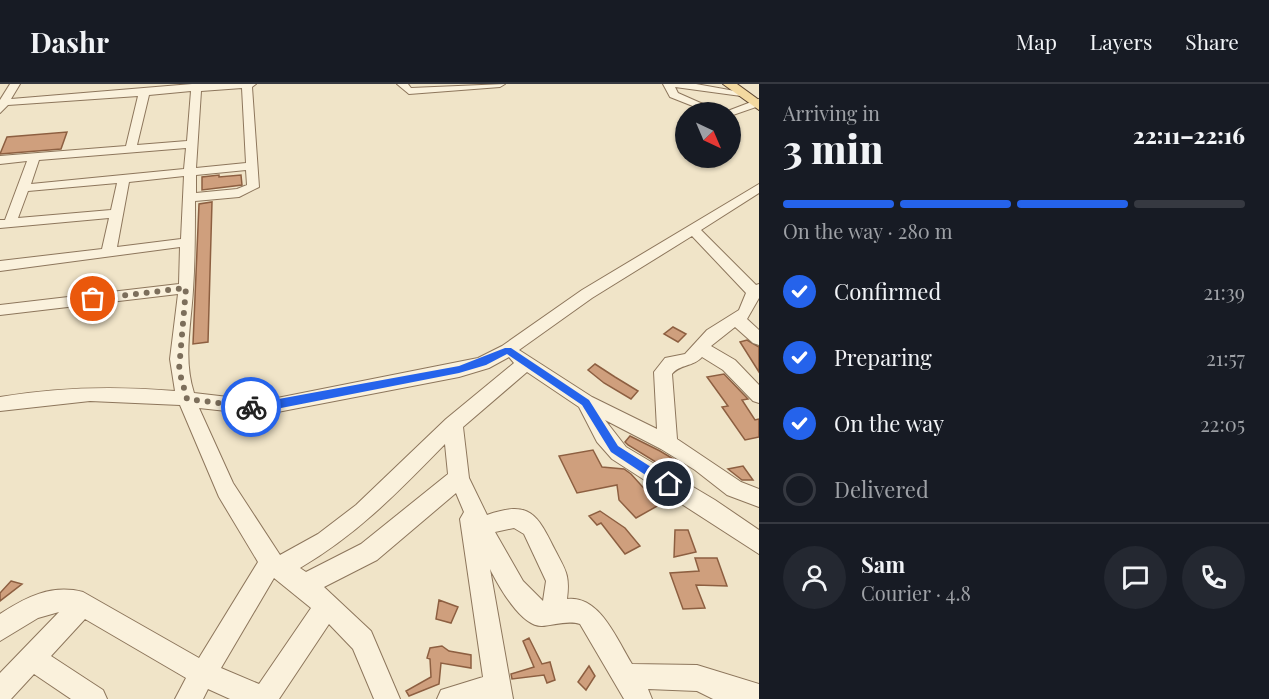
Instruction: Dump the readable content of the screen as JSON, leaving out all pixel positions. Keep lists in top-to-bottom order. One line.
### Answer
{"north":"bottom right","page":{"header":"Dashr","nav":["Map","Layers","Share"],"heading":["3 min","Arriving in","22:11–22:16"],"panel":["Sam","Courier · 4.8"],"bar":"On the way · 280 m","list":[["Confirmed","21:39"],["Preparing","21:57"],["On the way","22:05"],"Delivered"]}}
